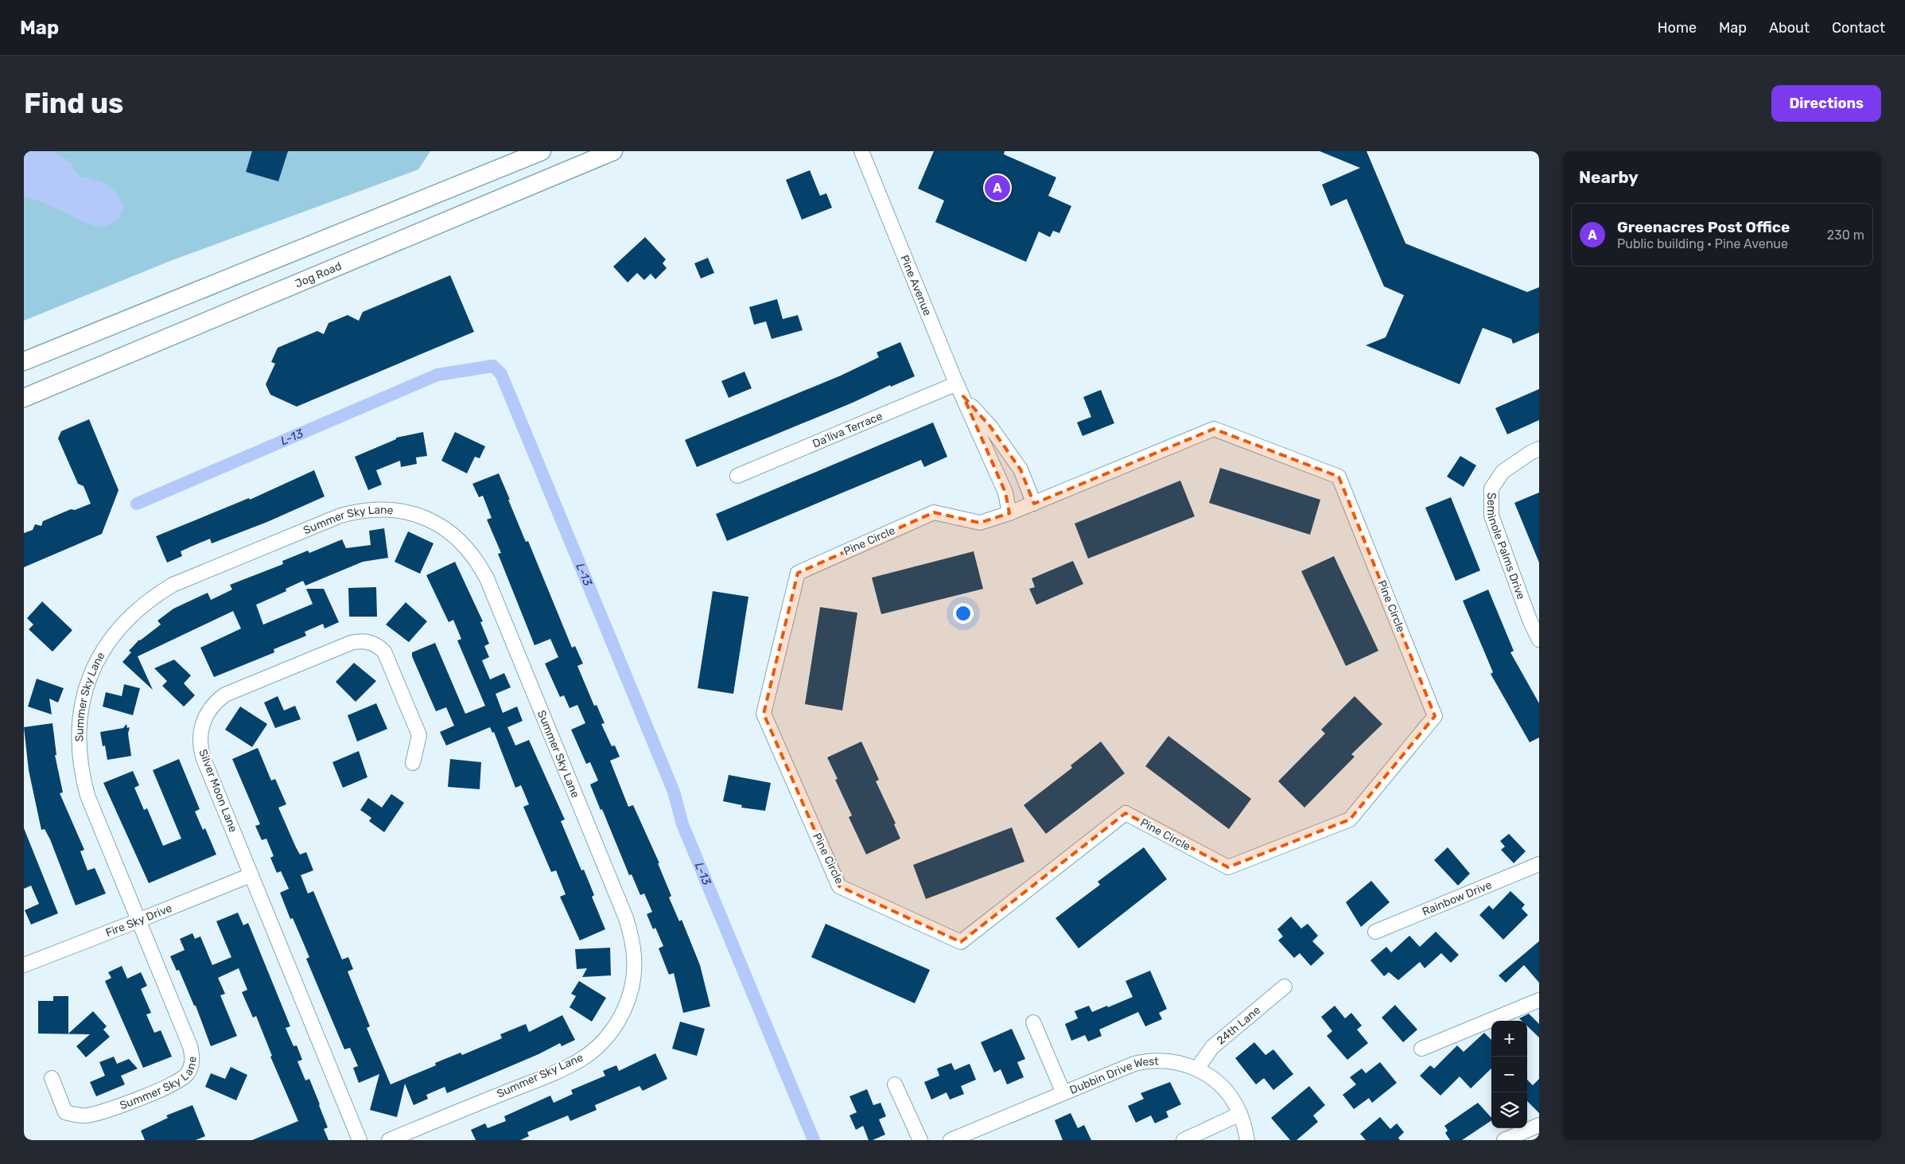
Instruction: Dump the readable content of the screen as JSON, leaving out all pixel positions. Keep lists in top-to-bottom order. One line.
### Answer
{"streets":{"main road":["Jog Road"],"street":["Pine Avenue","Da'liva Terrace","Summer Sky Lane","Pine Circle","Seminole Palms Drive","Silver Moon Lane","Rainbow Drive","Fire Sky Drive","24th Lane","Dubbin Drive West"]},"crossings":[["Pine Avenue","Da'liva Terrace"],["Pine Avenue","Pine Circle"],["Summer Sky Lane","Fire Sky Drive"],["Silver Moon Lane","Fire Sky Drive"],["24th Lane","Dubbin Drive West"]],"water":["L-13"],"page":{"header":"Map","nav":["Home","Map","About","Contact"],"buttons":"Directions","title":"Find us","heading":"Nearby","pins":"A","list":[{"mark":"A","name":"Greenacres Post Office","note":"Public building · Pine Avenue","value":"230 m"}],"map_buttons":["+","−"]}}
